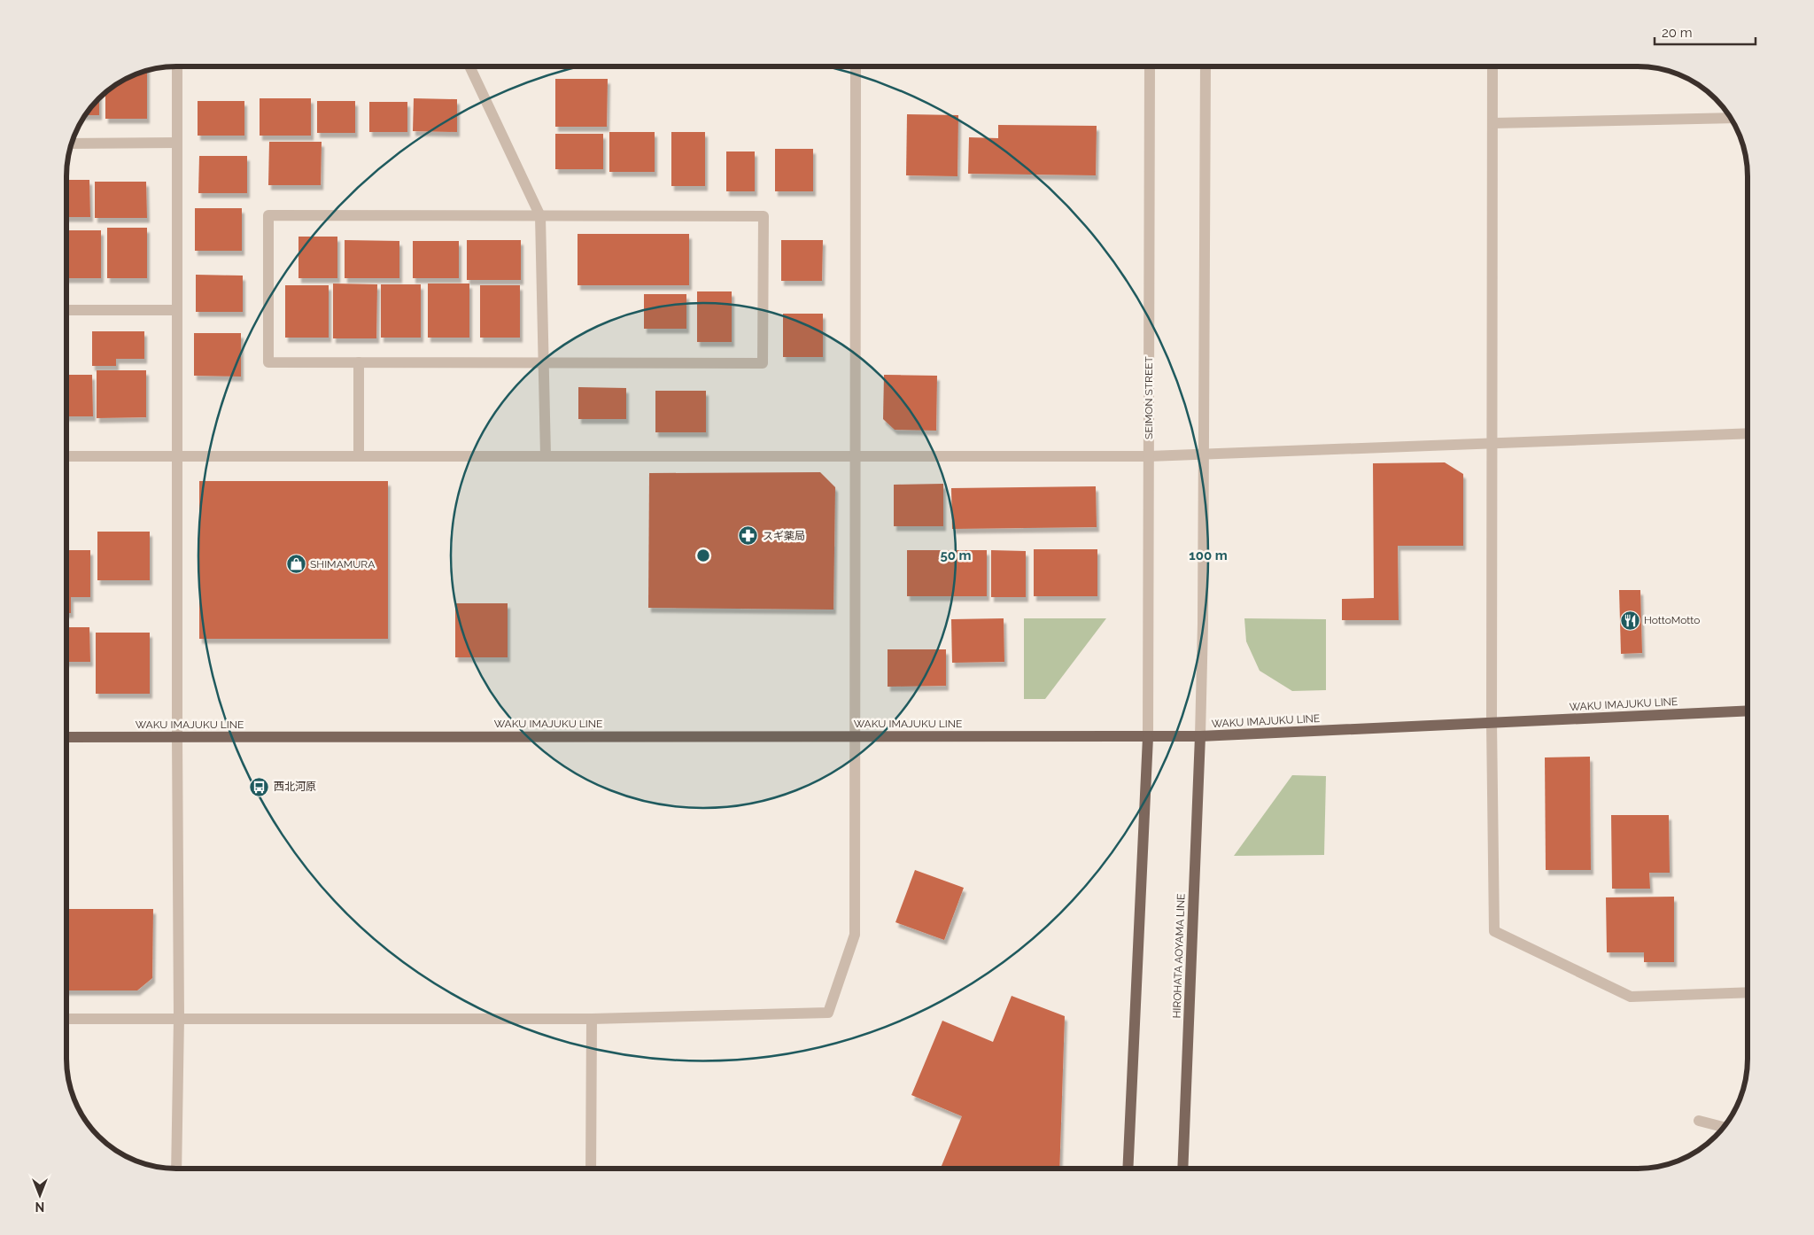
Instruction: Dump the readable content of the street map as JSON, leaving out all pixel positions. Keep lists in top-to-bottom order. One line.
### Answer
{"streets":{"main road":["WAKU IMAJUKU LINE","HIROHATA AOYAMA LINE"],"street":["SEIMON STREET"]},"crossings":[["SEIMON STREET","WAKU IMAJUKU LINE"],["WAKU IMAJUKU LINE","HIROHATA AOYAMA LINE"]],"places":{"pharmacy":["スギ薬局"],"shop":["SHIMAMURA"],"restaurant":["HottoMotto"],"bus stop":["西北河原"]},"scale_bar":"20 m","north":"bottom","rings":["50 m","100 m"]}
